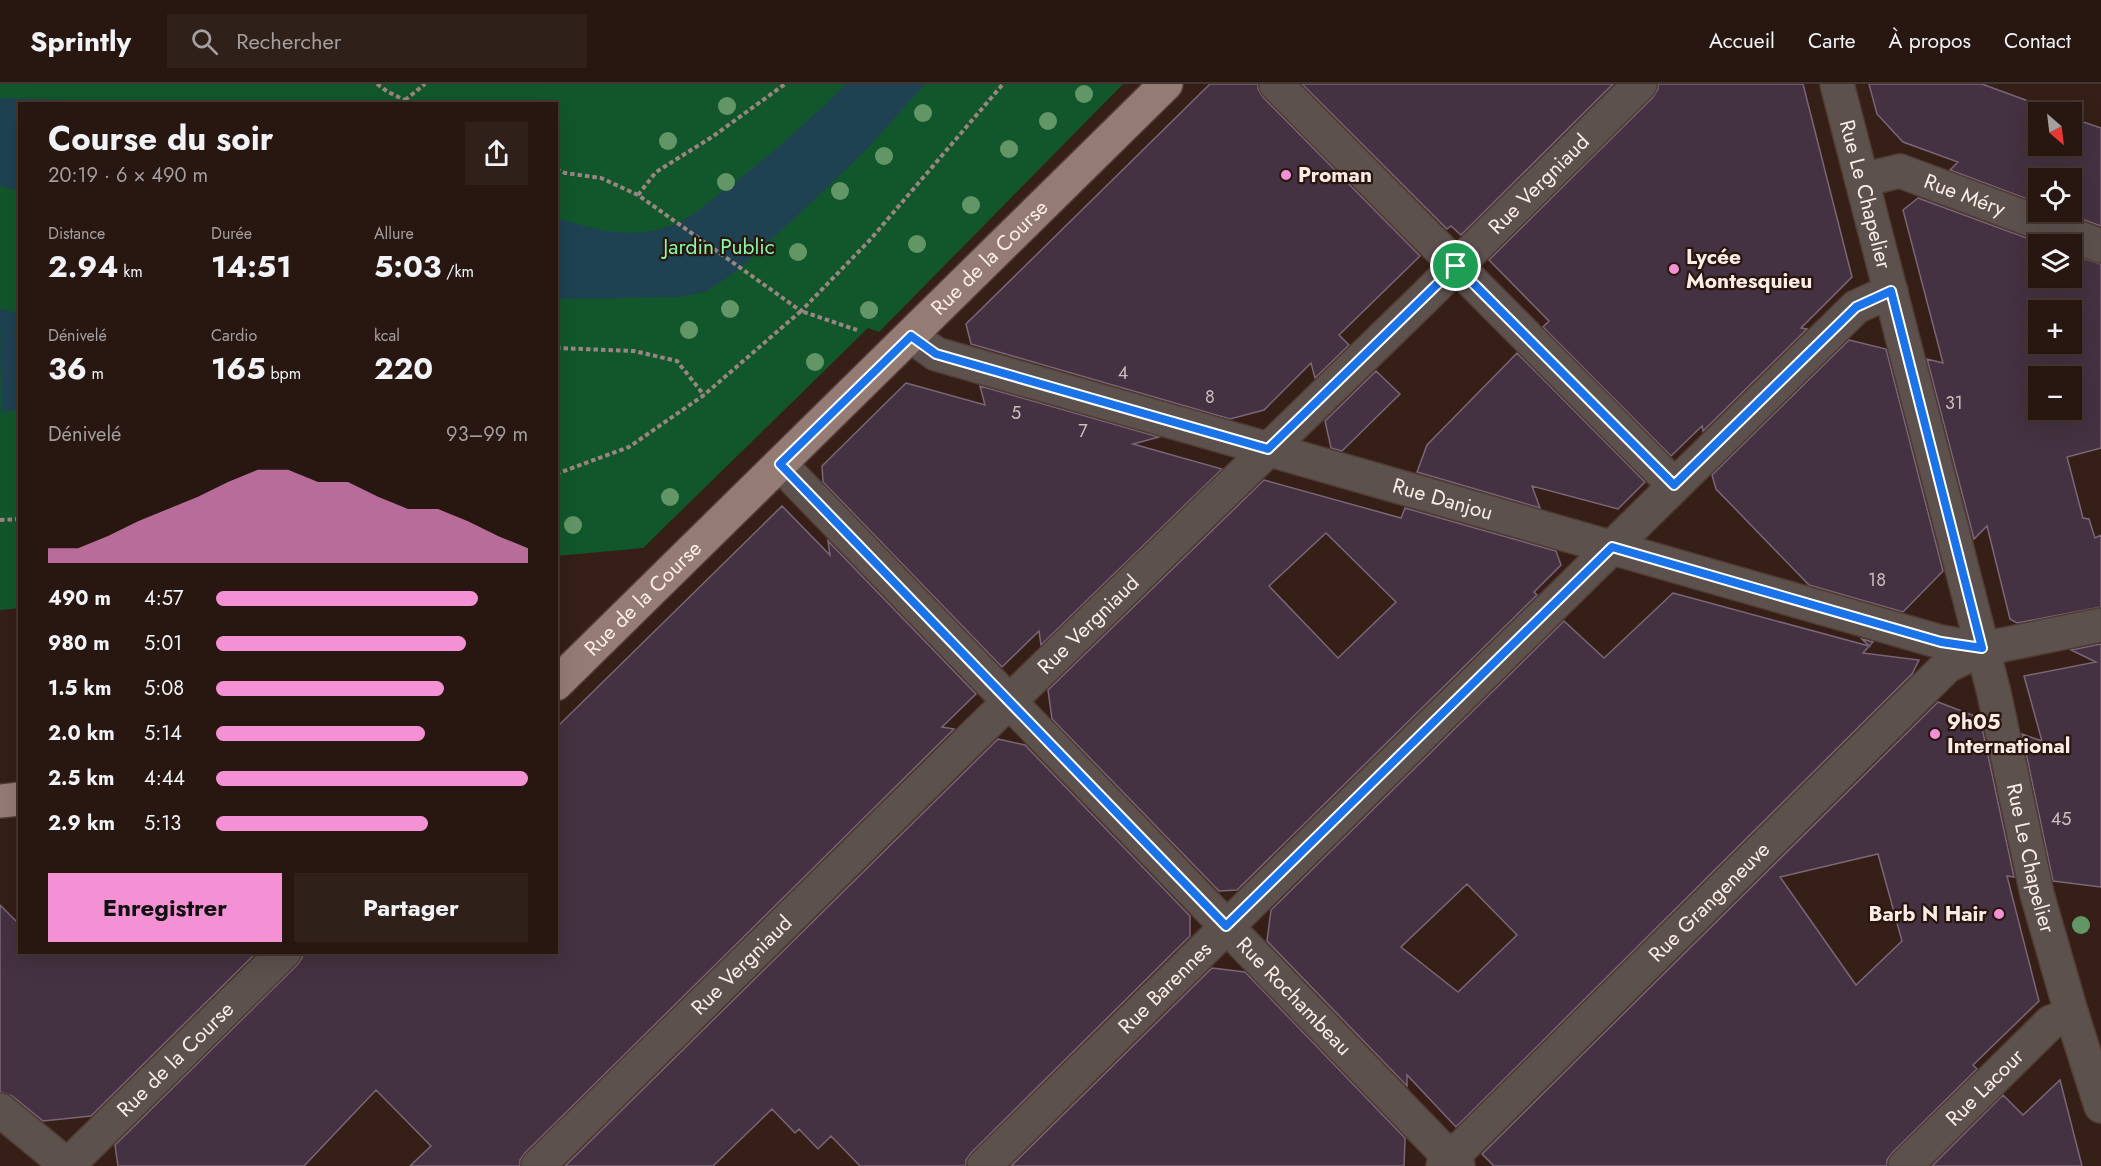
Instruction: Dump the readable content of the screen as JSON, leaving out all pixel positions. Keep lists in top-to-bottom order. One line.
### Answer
{"streets":{"main road":["Rue de la Course"],"street":["Rue Vergniaud","Rue Le Chapelier","Rue Méry","Rue Danjou","Rue Grangeneuve","Rue Barennes","Rue Rochambeau","Rue Lacour"]},"crossings":[["Rue Vergniaud","Rue Danjou"],["Rue Vergniaud","Rue Rochambeau"],["Rue Le Chapelier","Rue Méry"],["Rue Le Chapelier","Rue Danjou"],["Rue Le Chapelier","Rue Grangeneuve"],["Rue Le Chapelier","Rue Barennes"],["Rue Le Chapelier","Rue Lacour"],["Rue de la Course","Rue Danjou"],["Rue de la Course","Rue Rochambeau"],["Rue Danjou","Rue Grangeneuve"],["Rue Danjou","Rue Barennes"],["Rue Grangeneuve","Rue Rochambeau"],["Rue Barennes","Rue Rochambeau"]],"parks":["Jardin Public"],"places":["Proman","Lycée Montesquieu","9h05 International","Barb N Hair"],"house_numbers":["4","8","31","5","7","18","45"],"north":"bottom right","page":{"header":"Sprintly","search":"Rechercher","nav":["Accueil","Carte","À propos","Contact"],"map_buttons":["+","−"],"heading":["Course du soir","20:19 · 6 × 490 m"],"stats":[["Distance","2.94 km"],["Durée","14:51"],["Allure","5:03 /km"],["Dénivelé","36 m"],["Cardio","165 bpm"],["kcal","220"]],"chart":["Dénivelé","93–99 m"],"list":[{"name":"490 m","note":"4:57"},{"name":"980 m","note":"5:01"},{"name":"1.5 km","note":"5:08"},{"name":"2.0 km","note":"5:14"},{"name":"2.5 km","note":"4:44"},{"name":"2.9 km","note":"5:13"}],"buttons":["Enregistrer","Partager"]}}
